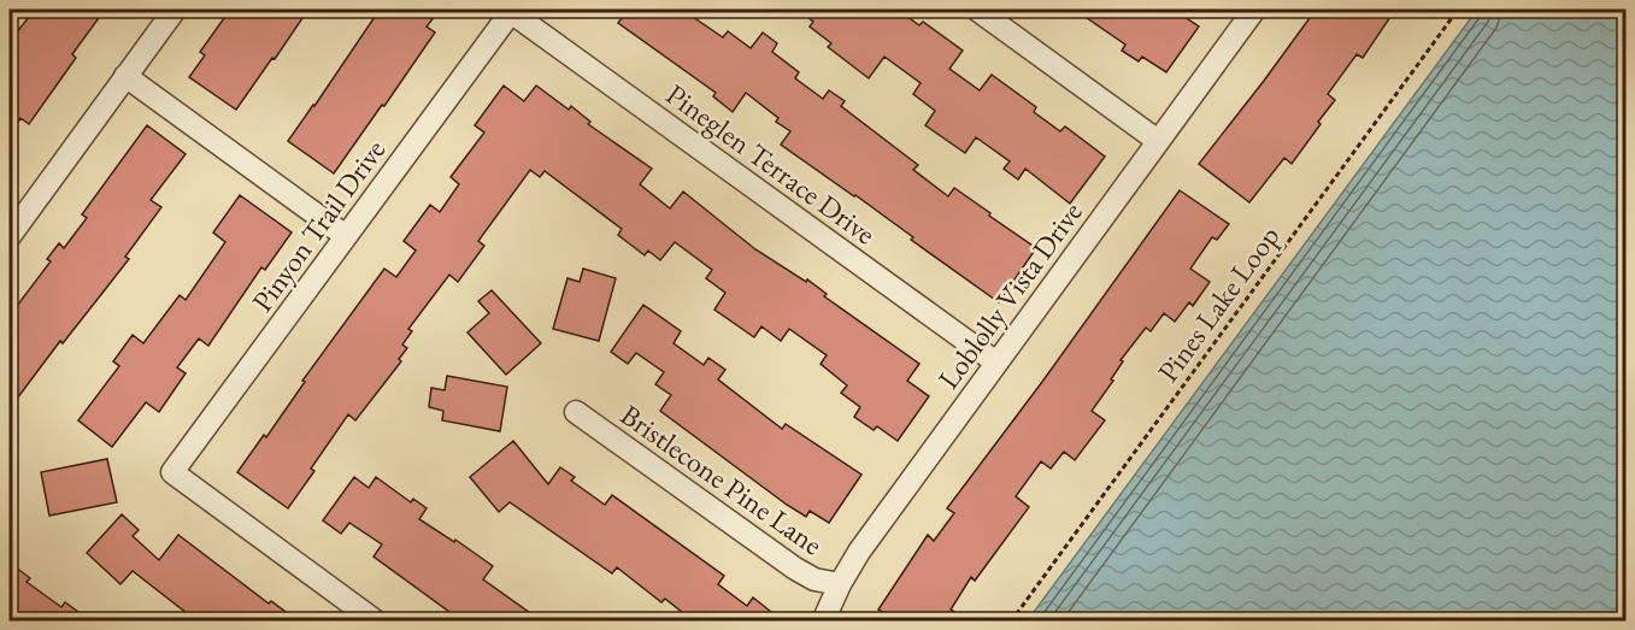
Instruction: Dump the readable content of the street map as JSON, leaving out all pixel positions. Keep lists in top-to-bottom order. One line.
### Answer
{"streets":{"street":["Pineglen Terrace Drive","Pinyon Trail Drive","Loblolly Vista Drive","Bristlecone Pine Lane"],"path":["Pines Lake Loop"]},"crossings":[["Pineglen Terrace Drive","Pinyon Trail Drive"],["Pineglen Terrace Drive","Loblolly Vista Drive"],["Loblolly Vista Drive","Bristlecone Pine Lane"]]}
